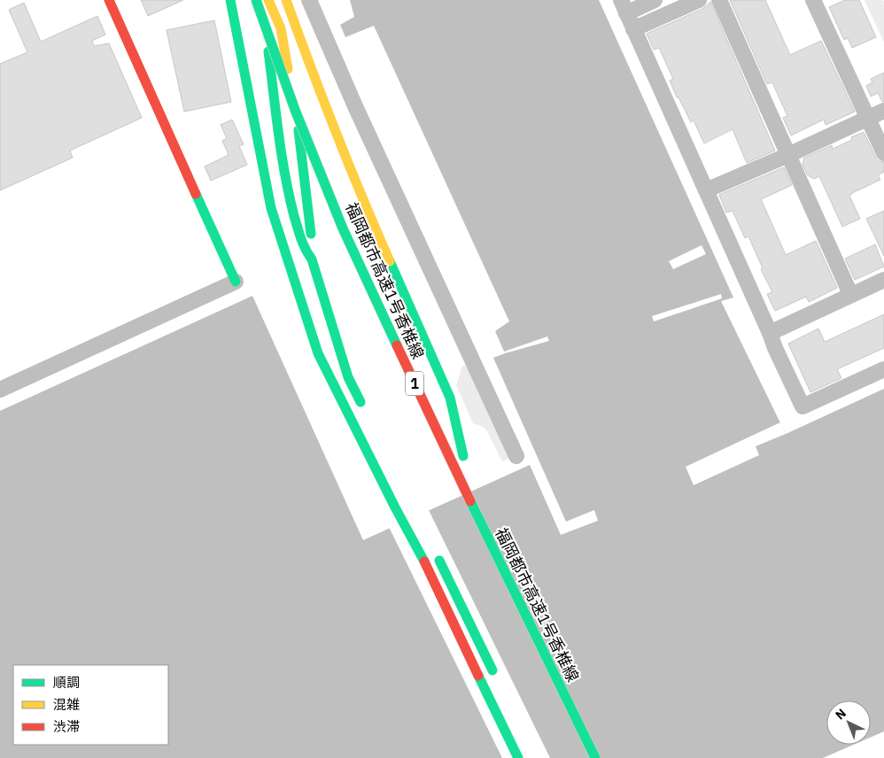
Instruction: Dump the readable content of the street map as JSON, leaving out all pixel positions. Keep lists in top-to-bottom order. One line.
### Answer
{"streets":{"main road":["福岡都市高速1号香椎線","1"]},"legend":["順調","混雑","渋滞"],"north":"top left"}
